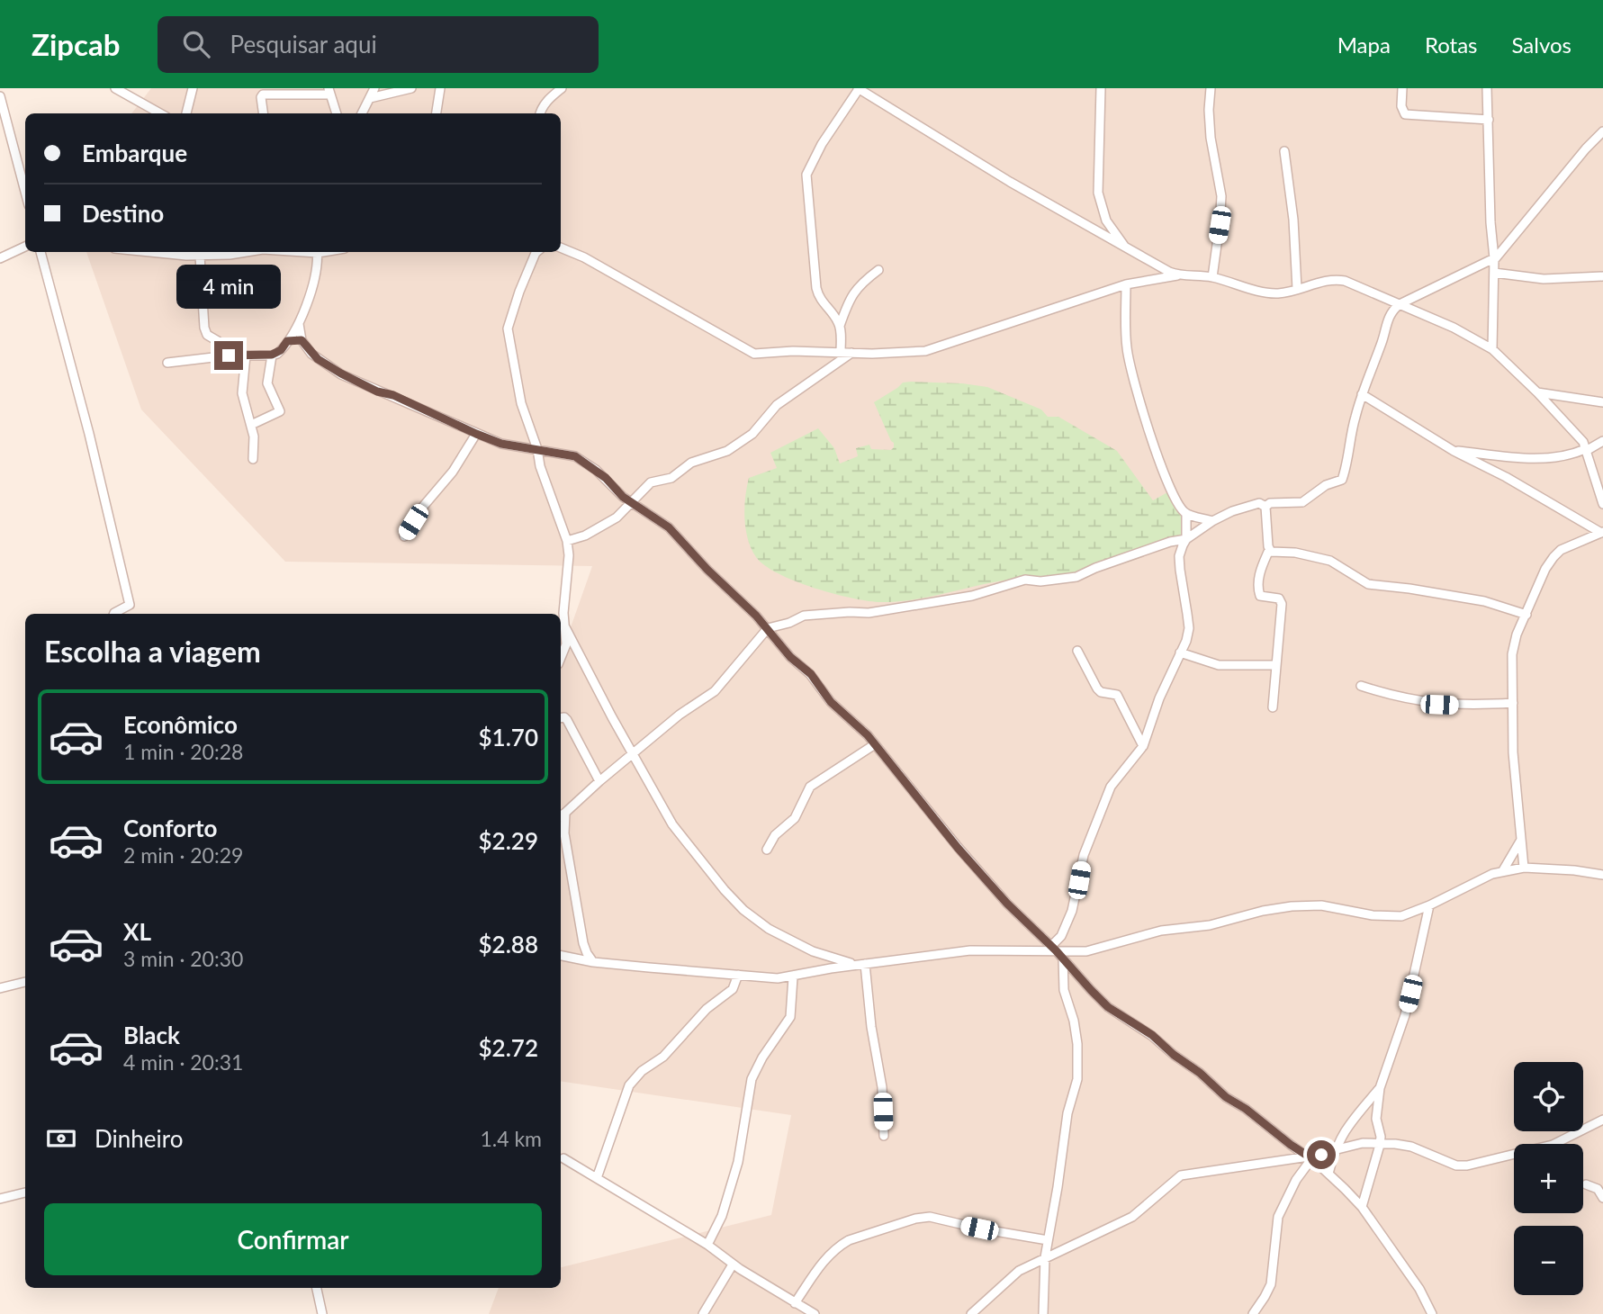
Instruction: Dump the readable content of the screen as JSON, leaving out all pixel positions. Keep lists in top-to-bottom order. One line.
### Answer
{"page":{"header":"Zipcab","search":"Pesquisar aqui","nav":["Mapa","Rotas","Salvos"],"banner":["Embarque","Destino"],"bubble":"4 min","heading":"Escolha a viagem","list":[{"name":"Econômico","note":"1 min · 20:28","value":"$1.70"},{"name":"Conforto","note":"2 min · 20:29","value":"$2.29"},{"name":"XL","note":"3 min · 20:30","value":"$2.88"},{"name":"Black","note":"4 min · 20:31","value":"$2.72"}],"map_buttons":["+","−"],"pay":["Dinheiro","1.4 km"],"buttons":"Confirmar"}}
